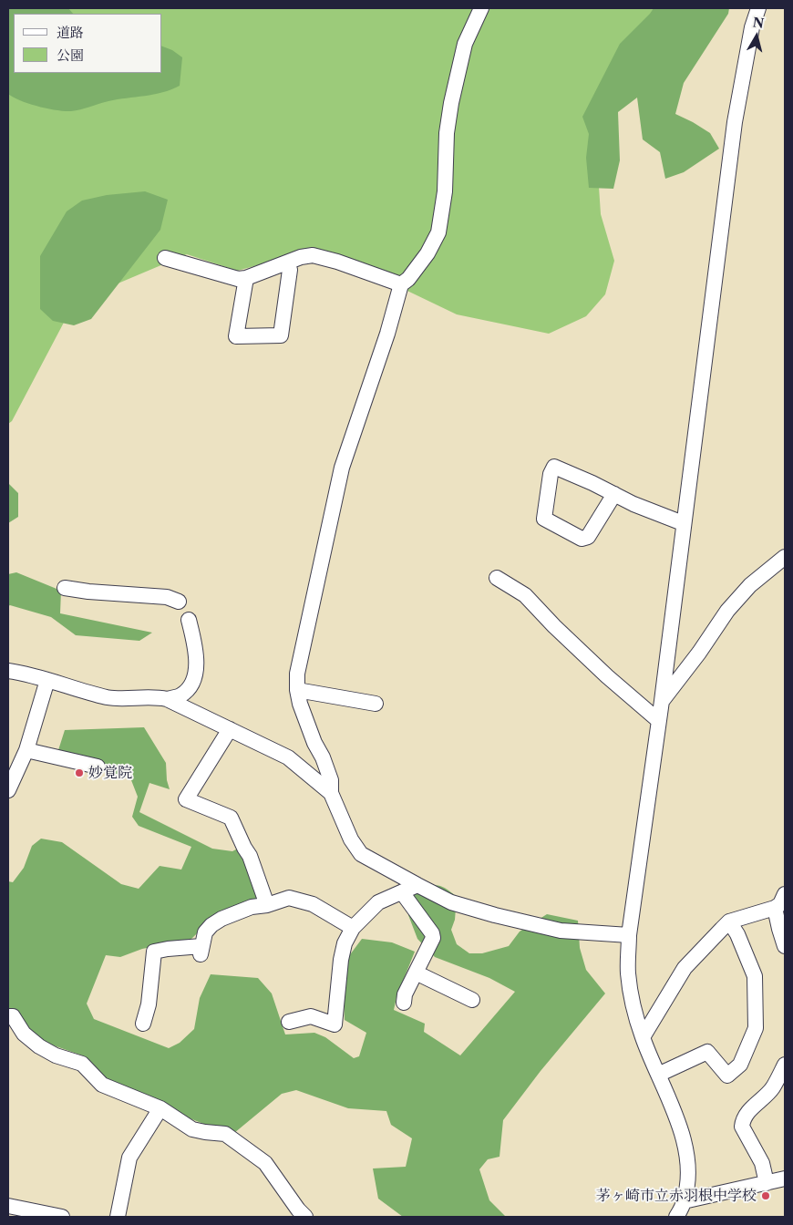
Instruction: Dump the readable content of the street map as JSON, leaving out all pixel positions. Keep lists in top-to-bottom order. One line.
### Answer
{"places":["妙覚院","茅ヶ崎市立赤羽根中学校"],"legend":["道路","公園"],"north":"top"}
